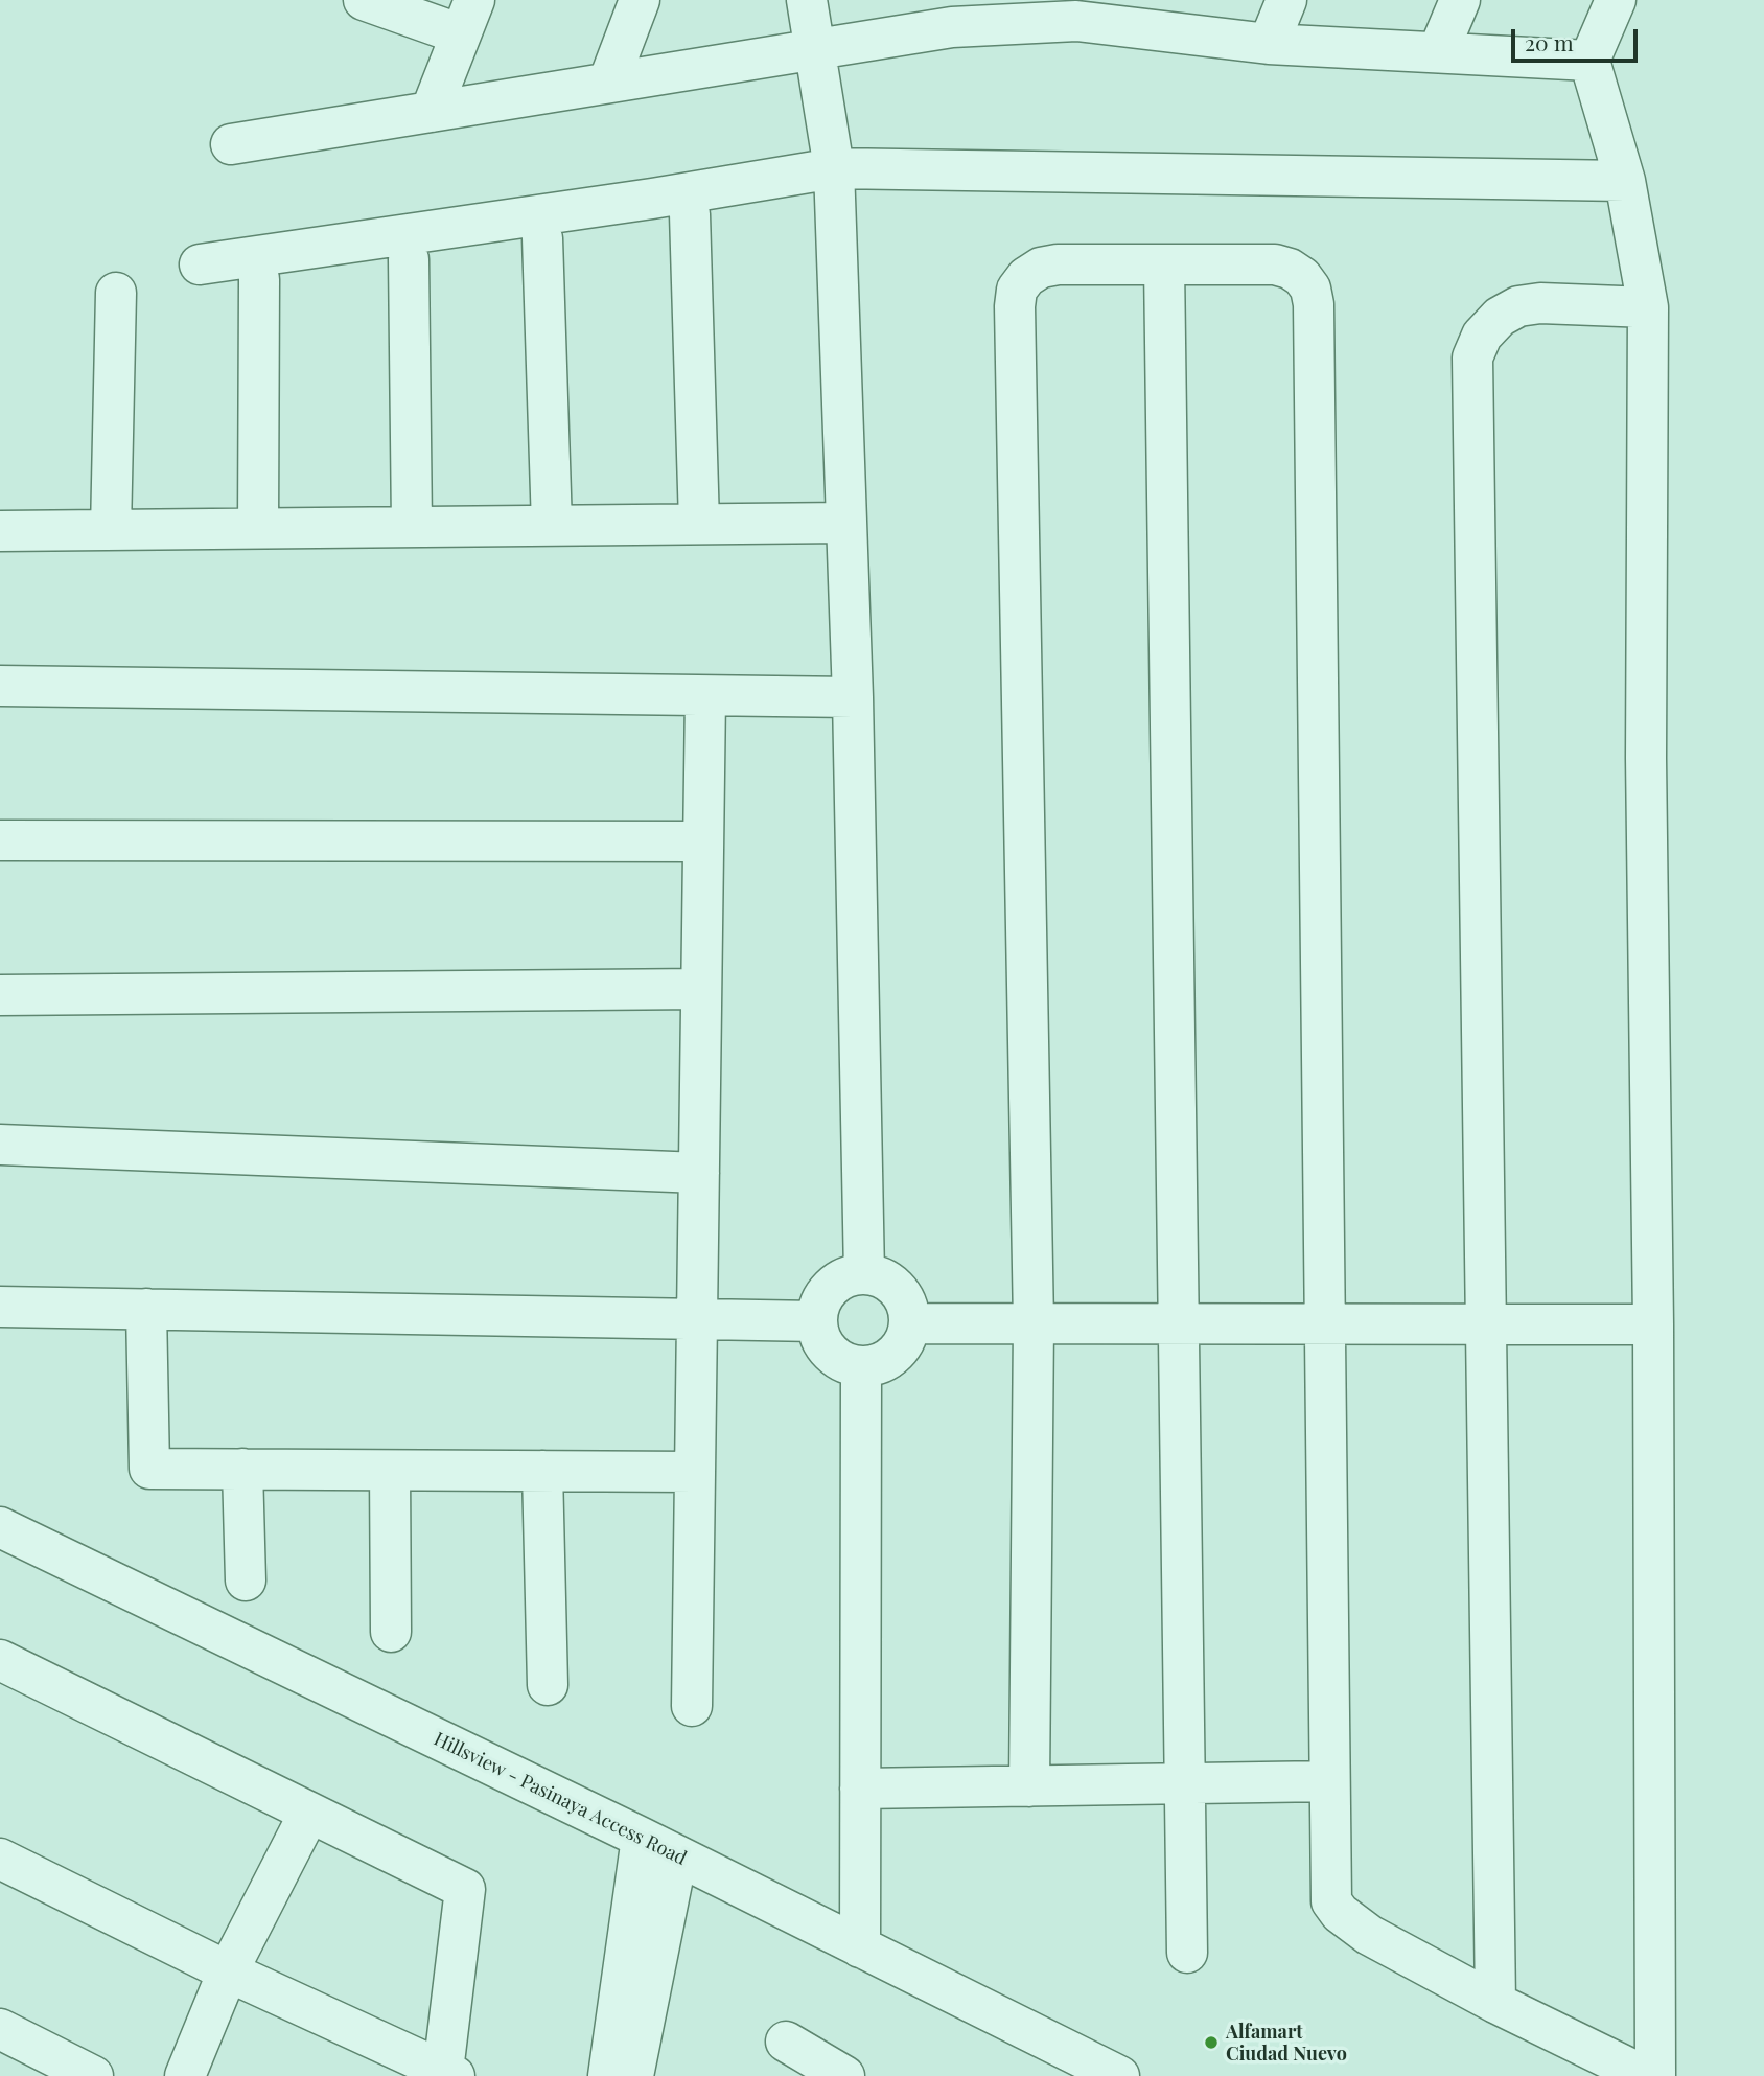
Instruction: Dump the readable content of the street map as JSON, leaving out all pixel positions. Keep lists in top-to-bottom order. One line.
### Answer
{"streets":{"street":["Hillsview - Pasinaya Access Road"]},"places":["Alfamart Ciudad Nuevo"],"scale_bar":"20 m"}
